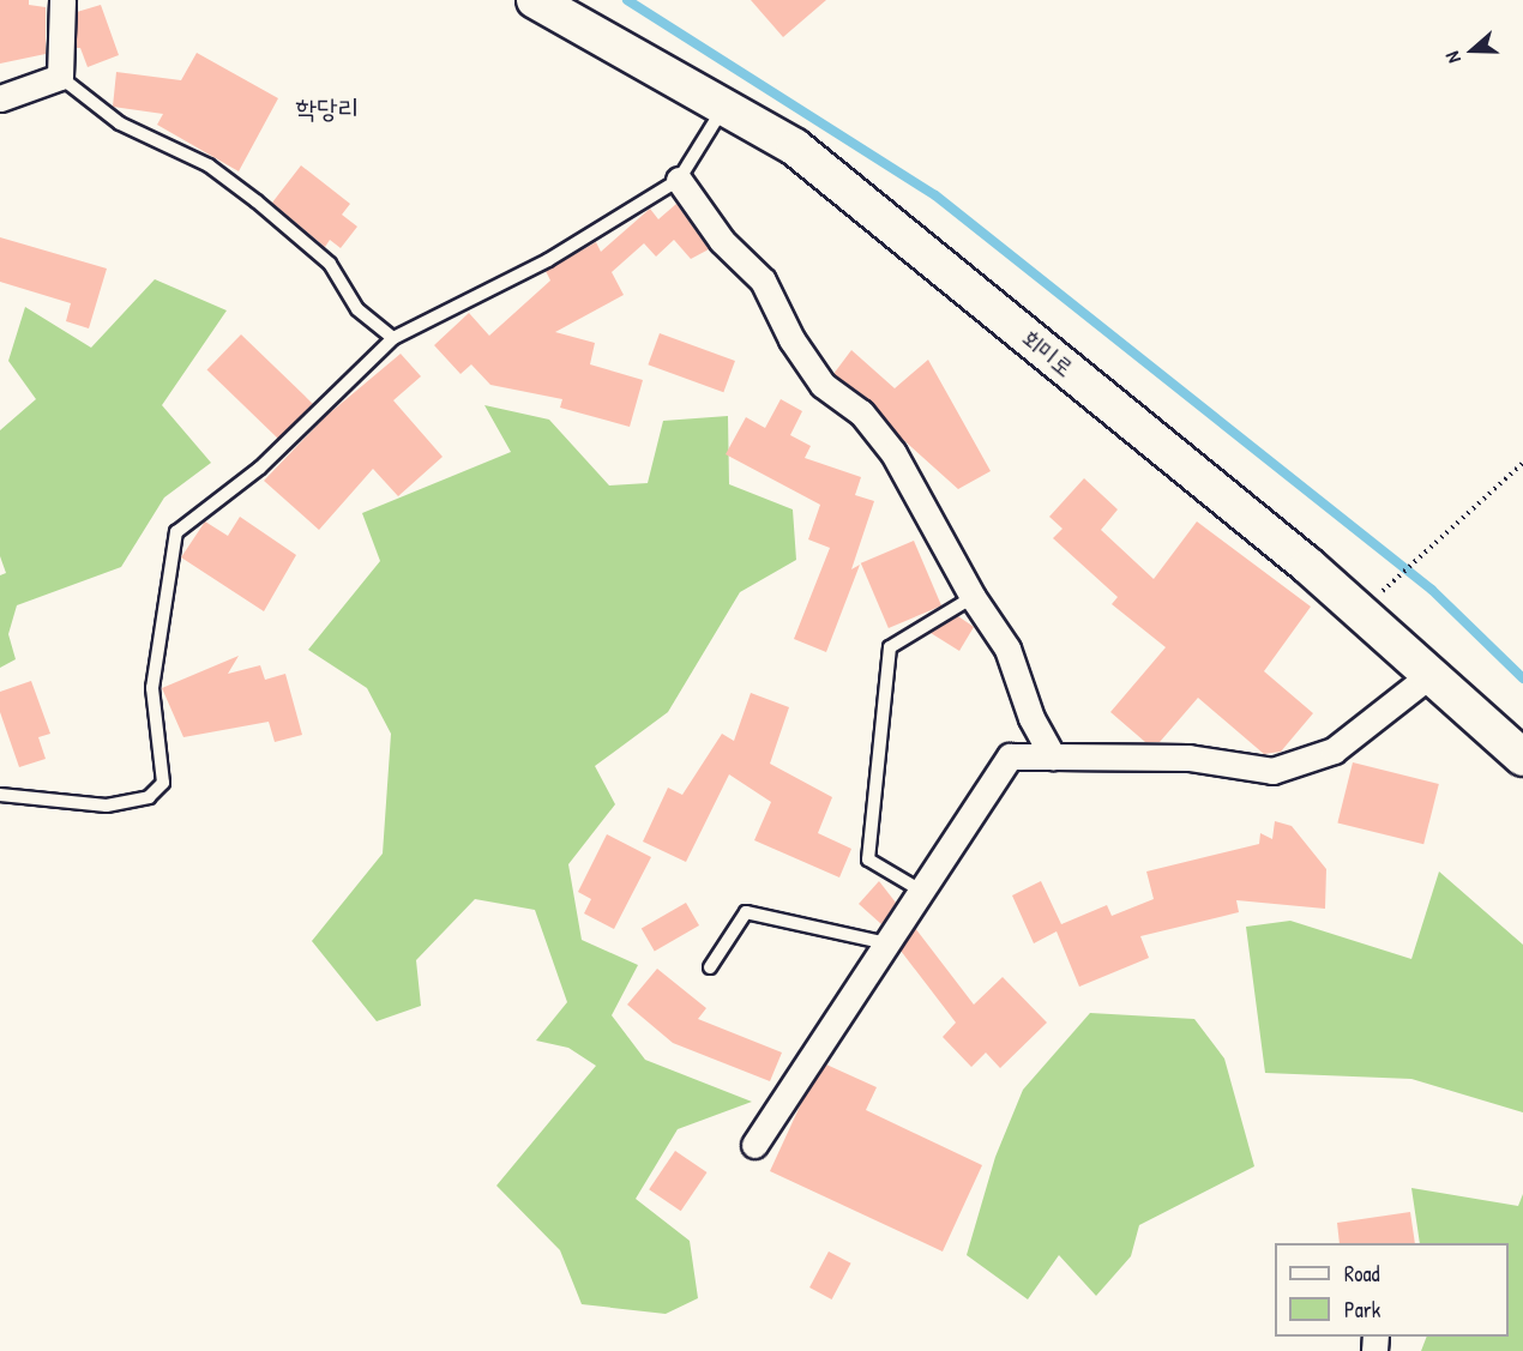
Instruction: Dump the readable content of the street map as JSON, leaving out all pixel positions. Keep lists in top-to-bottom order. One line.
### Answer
{"streets":{"street":["회미로"]},"districts":["학당리"],"legend":["Road","Park"],"north":"left"}
